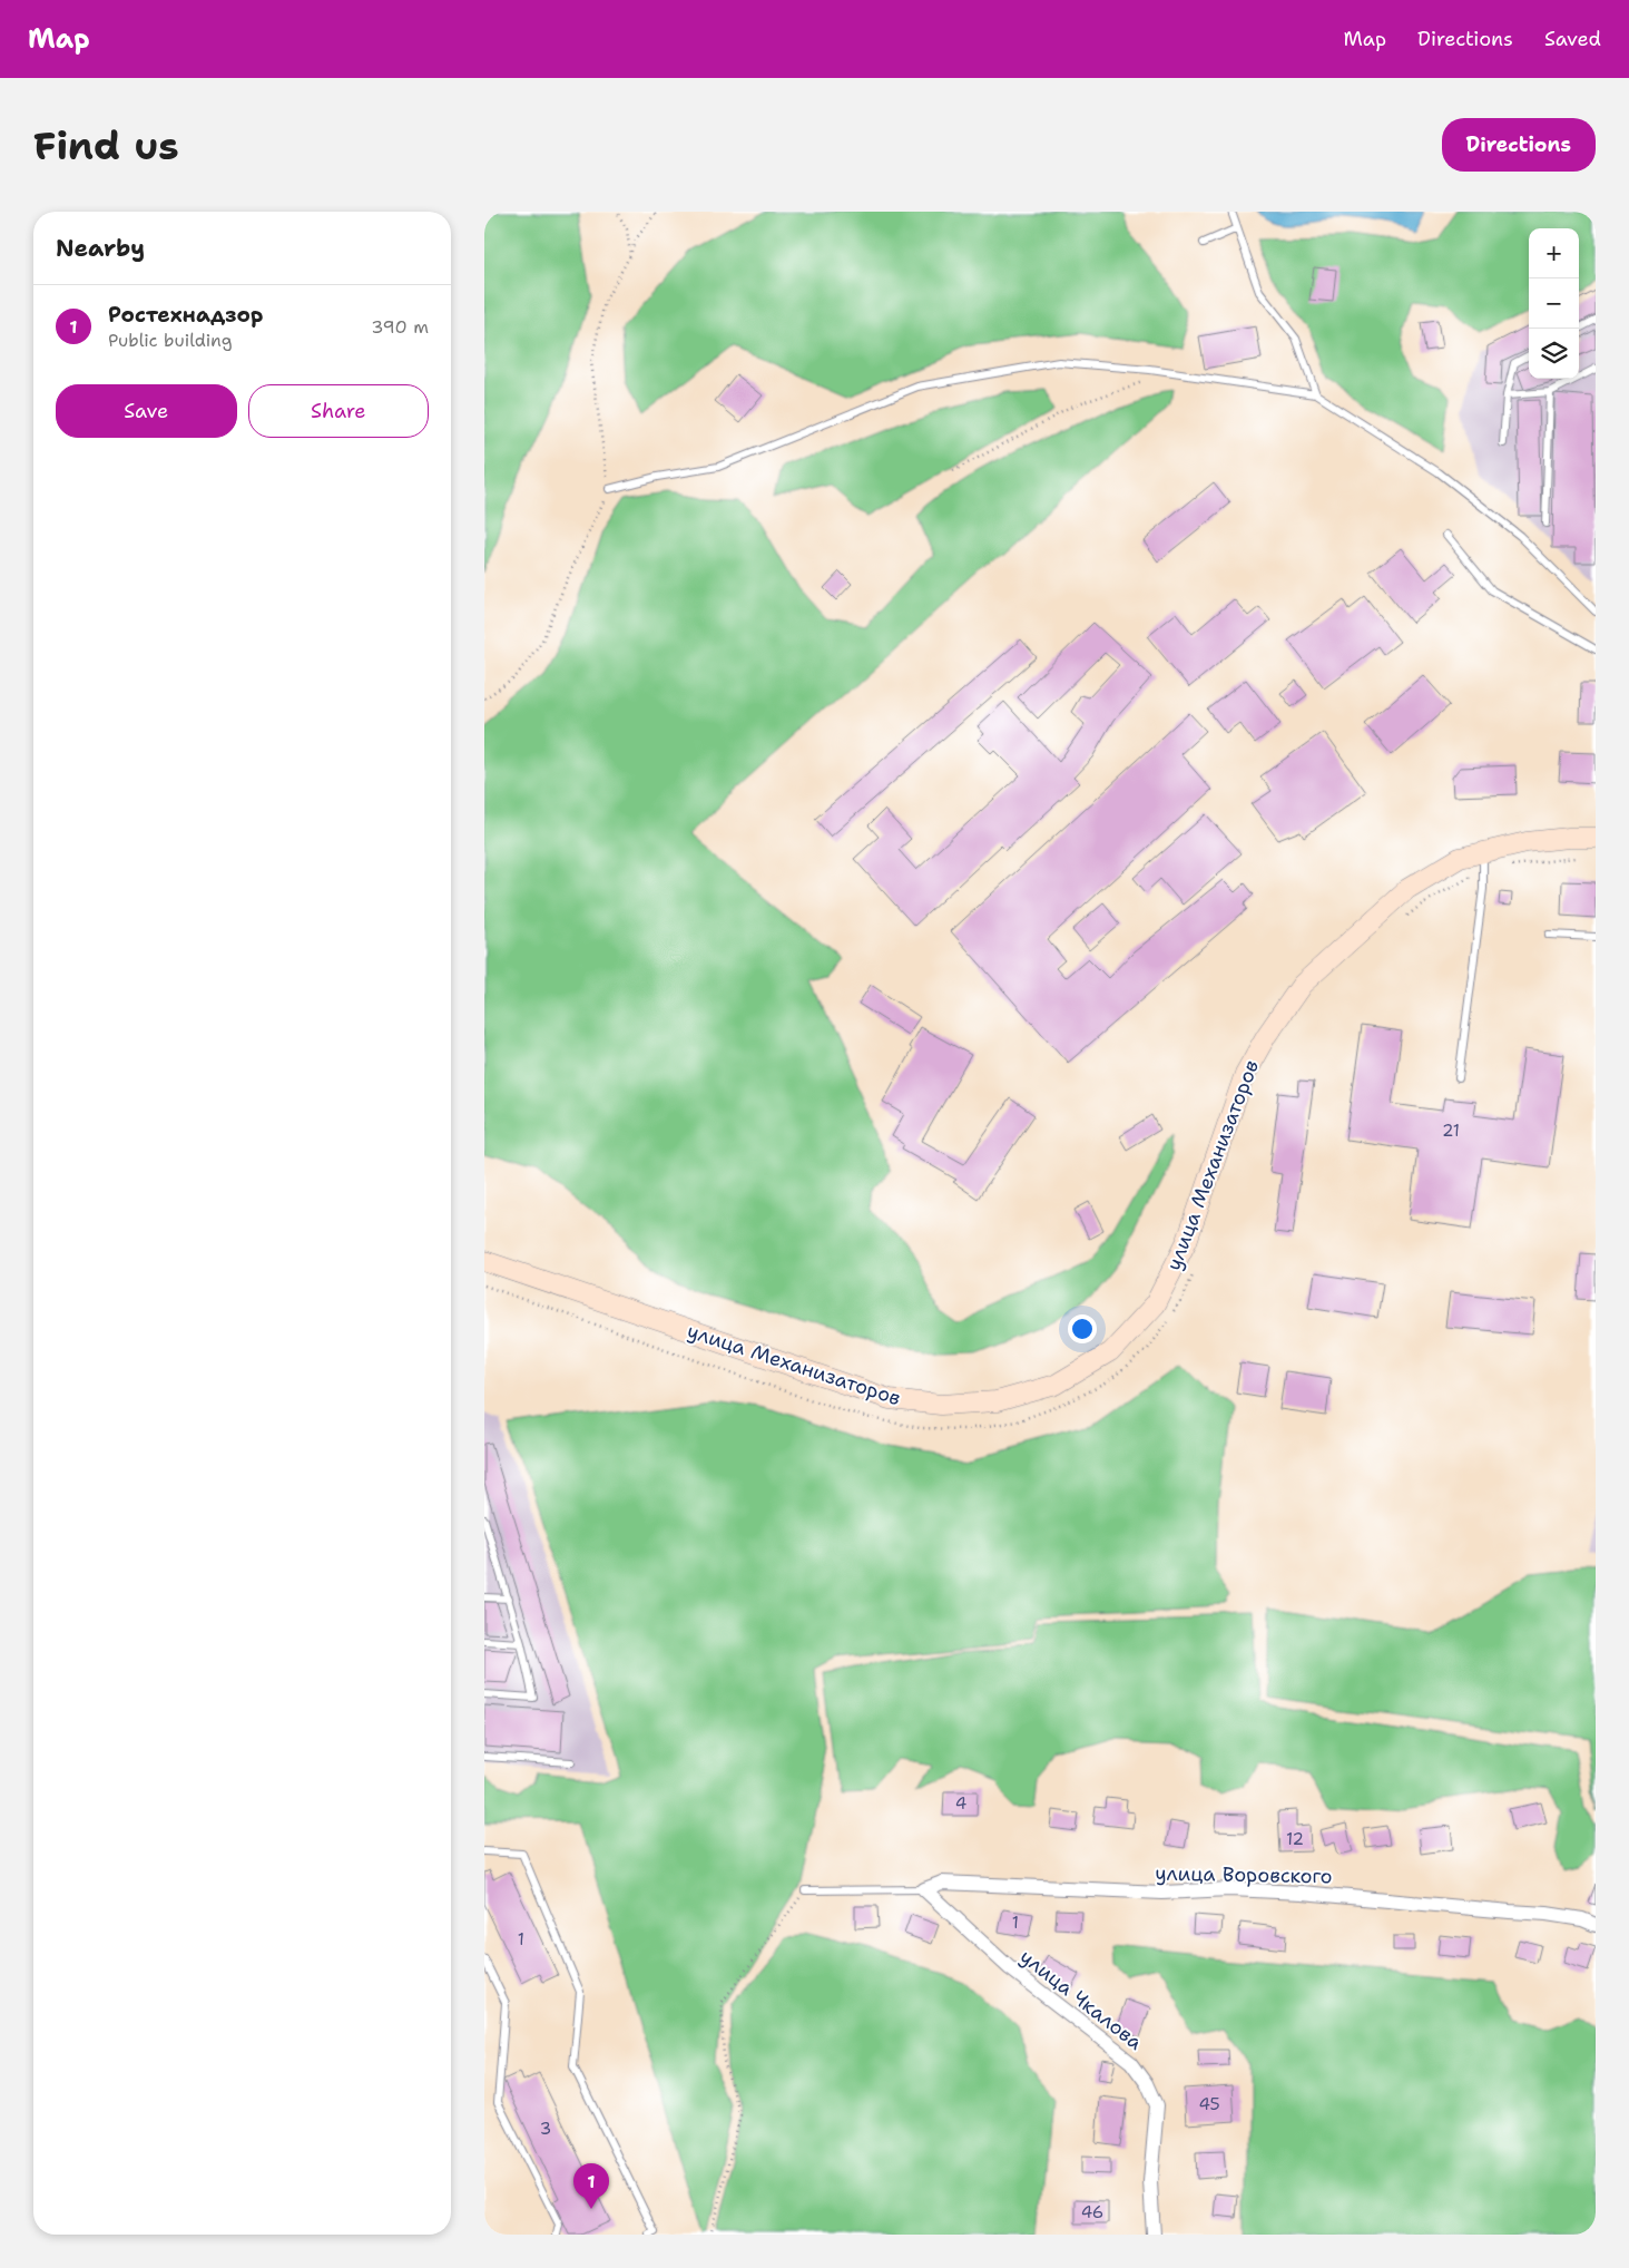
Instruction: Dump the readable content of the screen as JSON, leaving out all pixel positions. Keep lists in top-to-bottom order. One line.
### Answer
{"streets":{"main road":["улица Механизаторов"],"street":["улица Воровского","улица Чкалова"]},"crossings":[["улица Воровского","улица Чкалова"]],"house_numbers":["21","4","12","1","1","45","3","46"],"page":{"header":"Map","nav":["Map","Directions","Saved"],"buttons":["Directions",["Save","Share"]],"title":"Find us","heading":"Nearby","map_buttons":["+","−"],"list":[{"mark":"1","name":"Ростехнадзор","note":"Public building","value":"390 m"}],"pins":"1"}}
